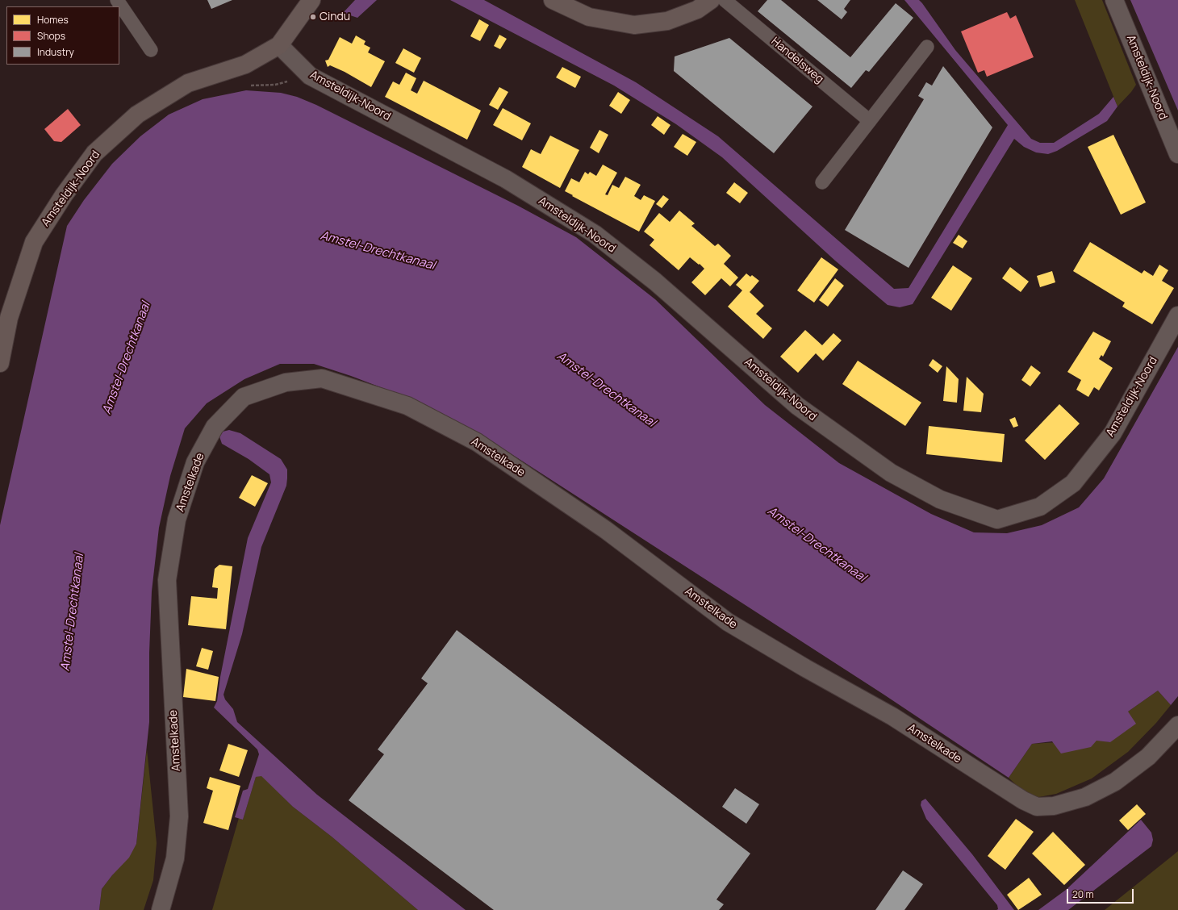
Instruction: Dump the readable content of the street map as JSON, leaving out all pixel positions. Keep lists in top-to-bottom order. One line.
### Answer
{"streets":{"street":["Amsteldijk-Noord","Amstelkade"],"lane":["Handelsweg"]},"water":["Amstel-Drechtkanaal"],"places":["Cindu"],"legend":["Homes","Shops","Industry"],"scale_bar":"20 m"}
